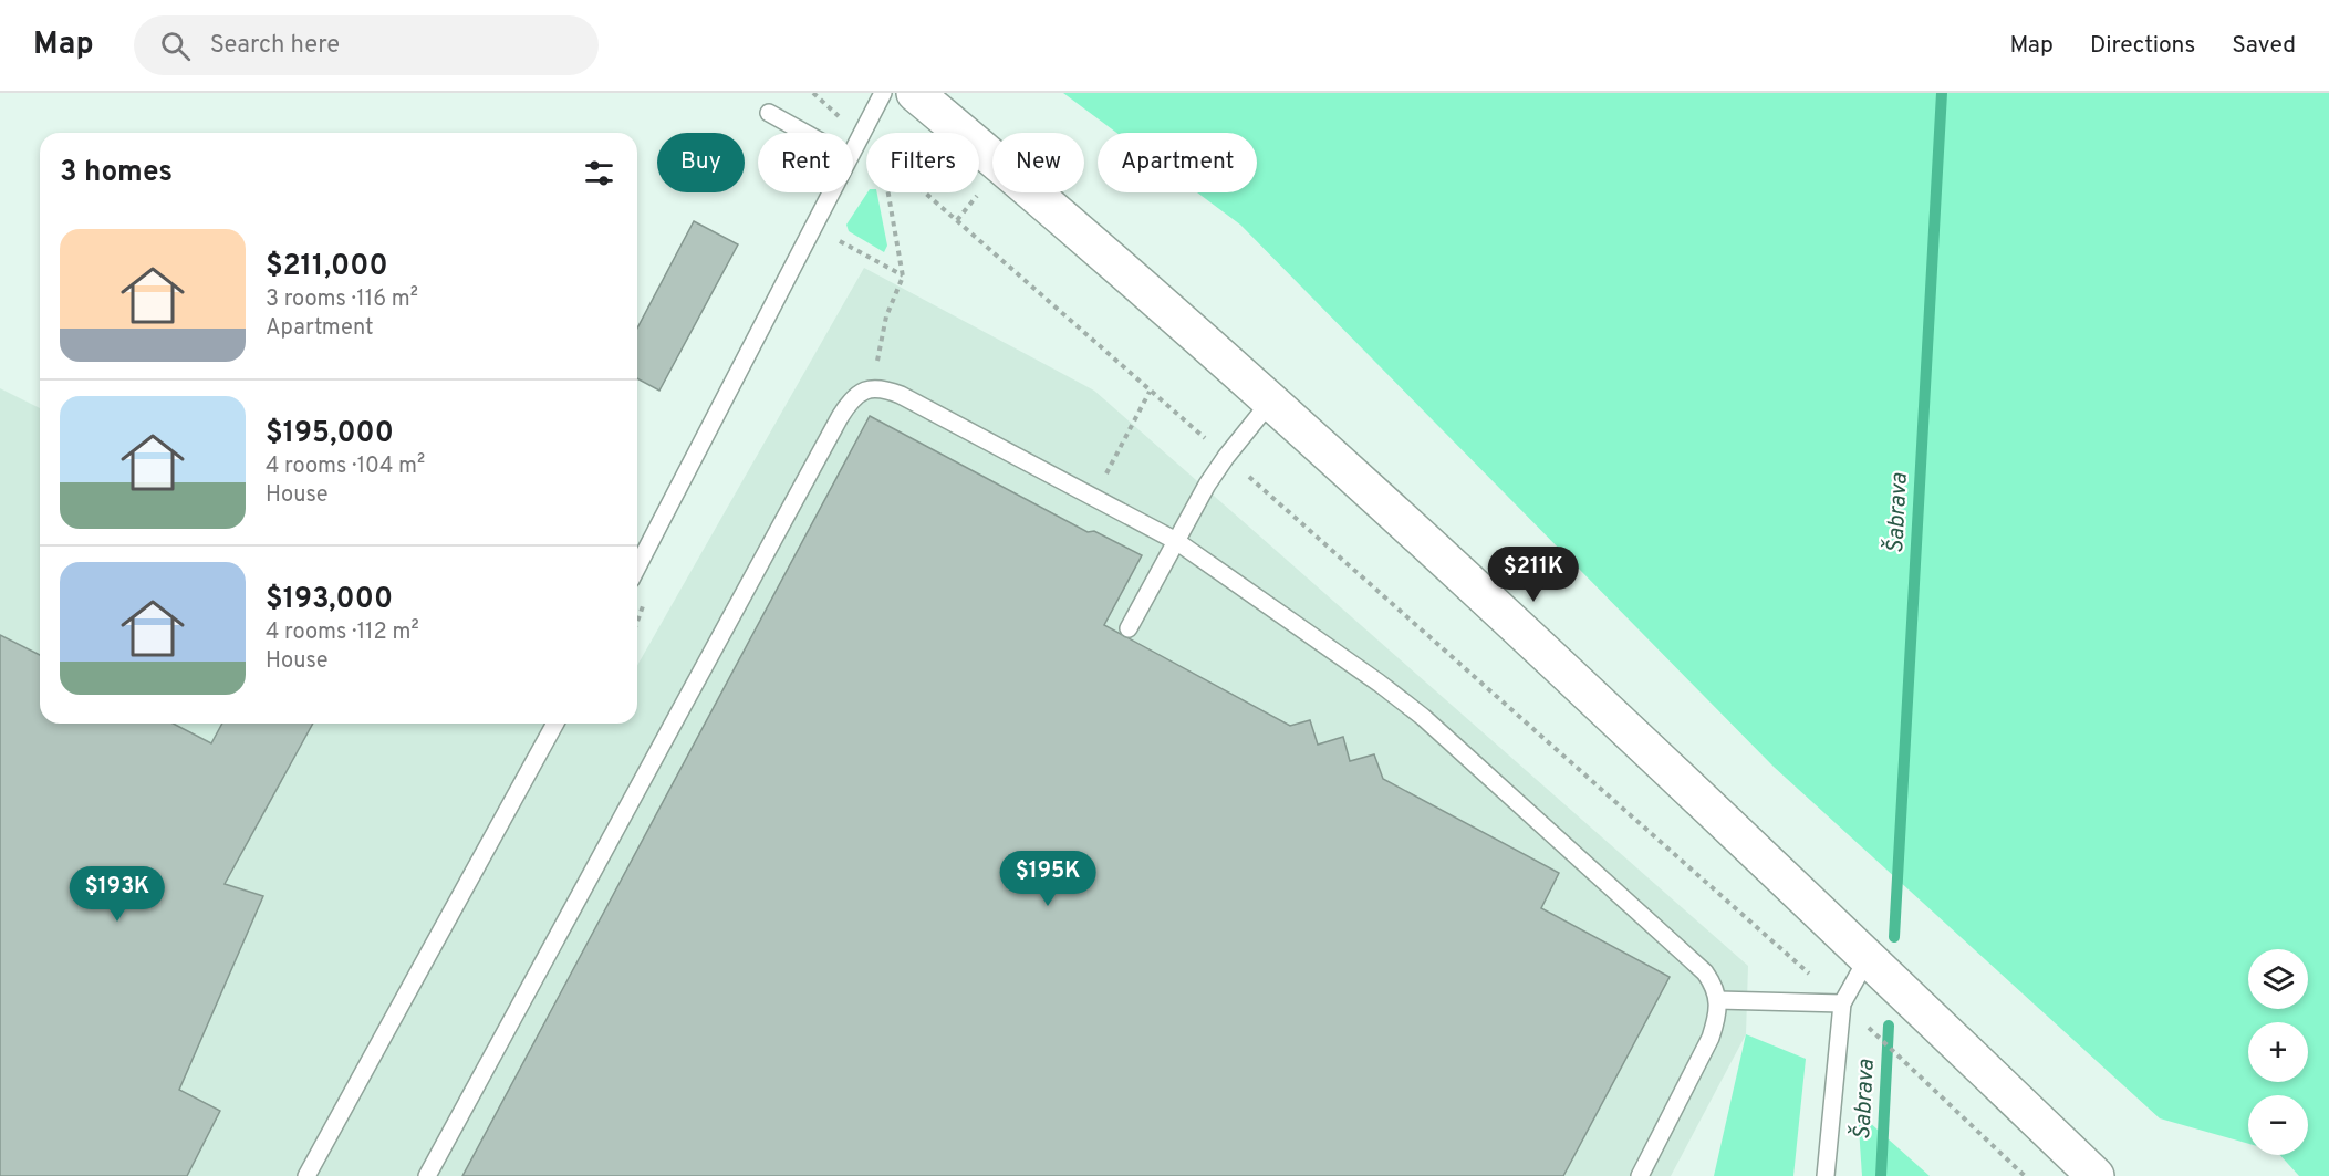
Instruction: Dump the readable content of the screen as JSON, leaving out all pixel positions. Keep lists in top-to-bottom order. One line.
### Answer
{"water":["Šabrava"],"page":{"header":"Map","search":"Search here","nav":["Map","Directions","Saved"],"chip":["Buy","Rent","Filters","New","Apartment"],"heading":"3 homes","list":[{"name":"$211,000","note":"3 rooms · 116 m² · Apartment"},{"name":"$195,000","note":"4 rooms · 104 m² · House"},{"name":"$193,000","note":"4 rooms · 112 m² · House"}],"price":["$211K","$195K","$193K"],"map_buttons":["+","−"]}}
